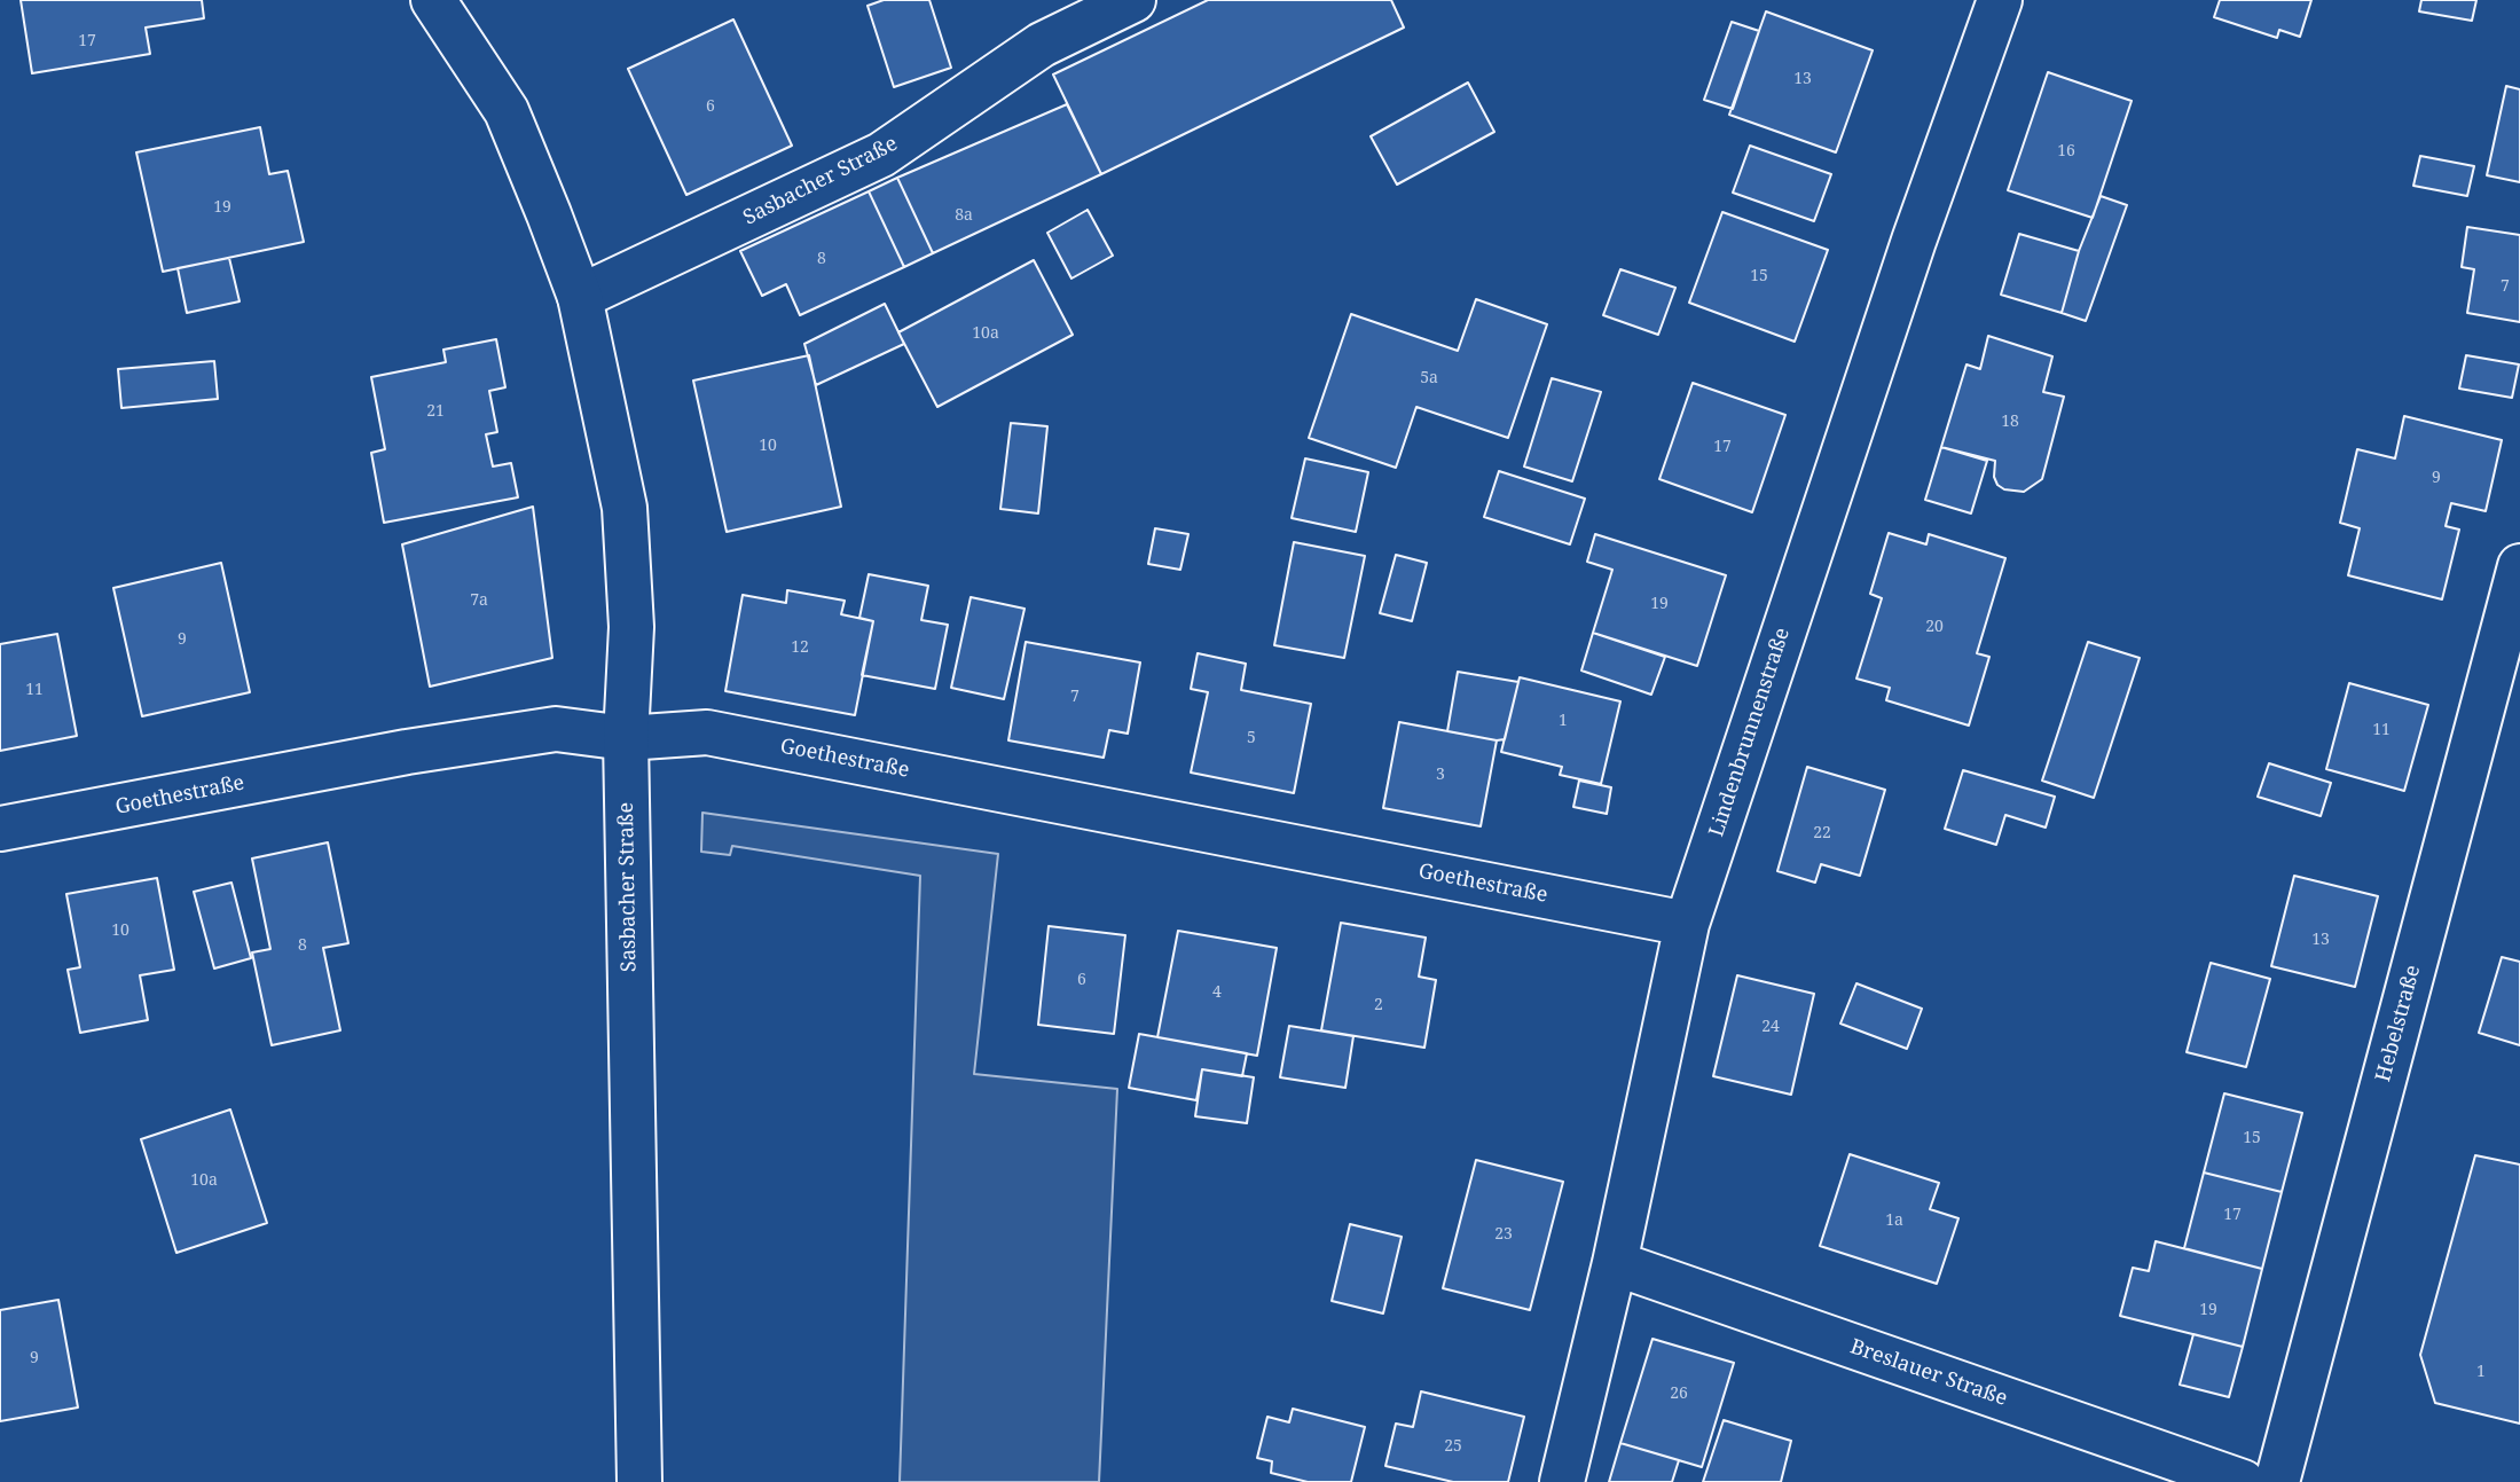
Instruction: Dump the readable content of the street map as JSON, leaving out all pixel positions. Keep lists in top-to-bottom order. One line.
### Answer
{"streets":{"street":["Sasbacher Straße","Lindenbrunnenstraße","Goethestraße","Hebelstraße","Breslauer Straße"]},"crossings":[["Sasbacher Straße","Goethestraße"],["Lindenbrunnenstraße","Goethestraße"],["Lindenbrunnenstraße","Breslauer Straße"]],"house_numbers":["17","13","6","16","19","8a","8","15","7","10a","5a","21","18","10","17","9","7a","19","20","9","12","11","7","1","11","5","3","22","10","13","8","6","4","2","24","15","10a","17","1a","23","19","9","1","26","25"]}
